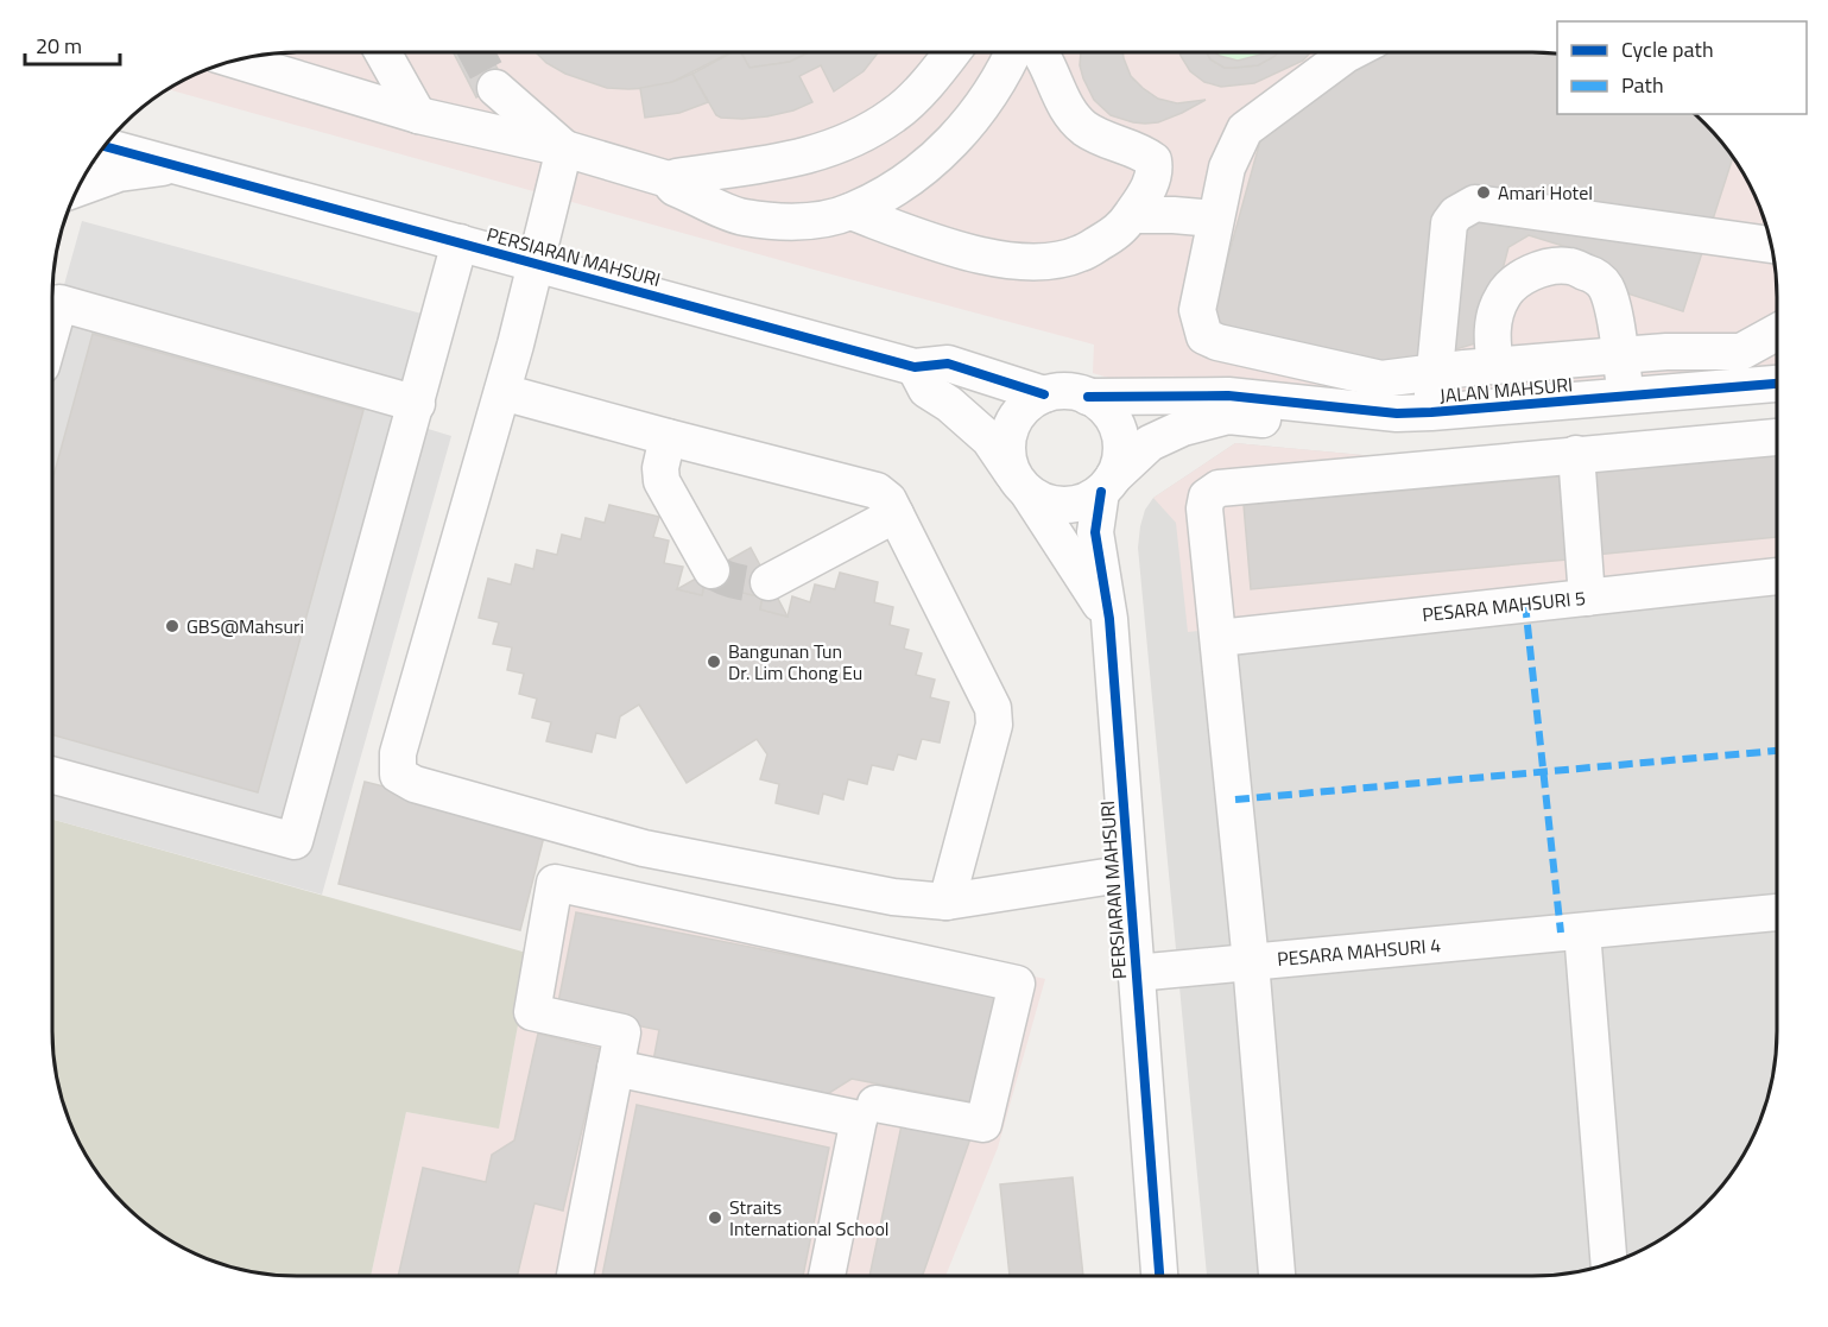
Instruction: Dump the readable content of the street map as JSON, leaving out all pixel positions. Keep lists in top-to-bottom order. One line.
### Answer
{"streets":{"street":["PERSIARAN MAHSURI","JALAN MAHSURI","PESARA MAHSURI 5","PESARA MAHSURI 4"]},"crossings":[["PERSIARAN MAHSURI","PESARA MAHSURI 4"]],"places":["Amari Hotel","GBS@Mahsuri","Bangunan Tun Dr. Lim Chong Eu","Straits International School"],"legend":["Cycle path","Path"],"scale_bar":"20 m"}
